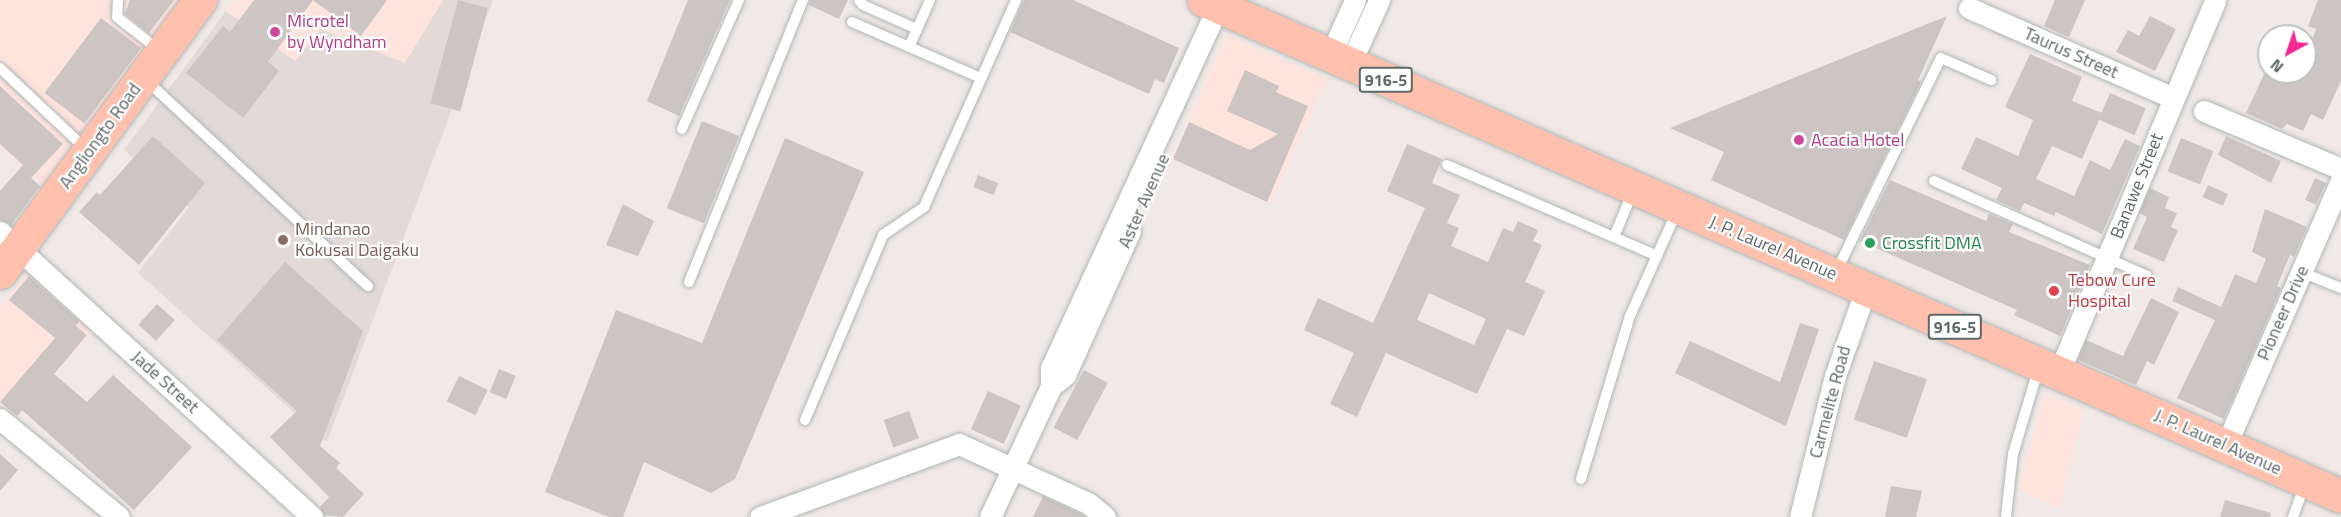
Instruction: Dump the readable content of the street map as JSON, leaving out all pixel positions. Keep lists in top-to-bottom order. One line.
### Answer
{"streets":{"main road":["916-5","Angliongto Road","J. P. Laurel Avenue"],"street":["Taurus Street","Banawe Street","Aster Avenue","Pioneer Drive","Jade Street","Carmelite Road"]},"crossings":[["Taurus Street","Banawe Street"],["Angliongto Road","Jade Street"],["Banawe Street","J. P. Laurel Avenue"],["Aster Avenue","J. P. Laurel Avenue"],["J. P. Laurel Avenue","Pioneer Drive"],["J. P. Laurel Avenue","Carmelite Road"]],"places":["Microtel by Wyndham","Acacia Hotel","Mindanao Kokusai Daigaku","Crossfit DMA","Tebow Cure Hospital"],"north":"bottom left"}
